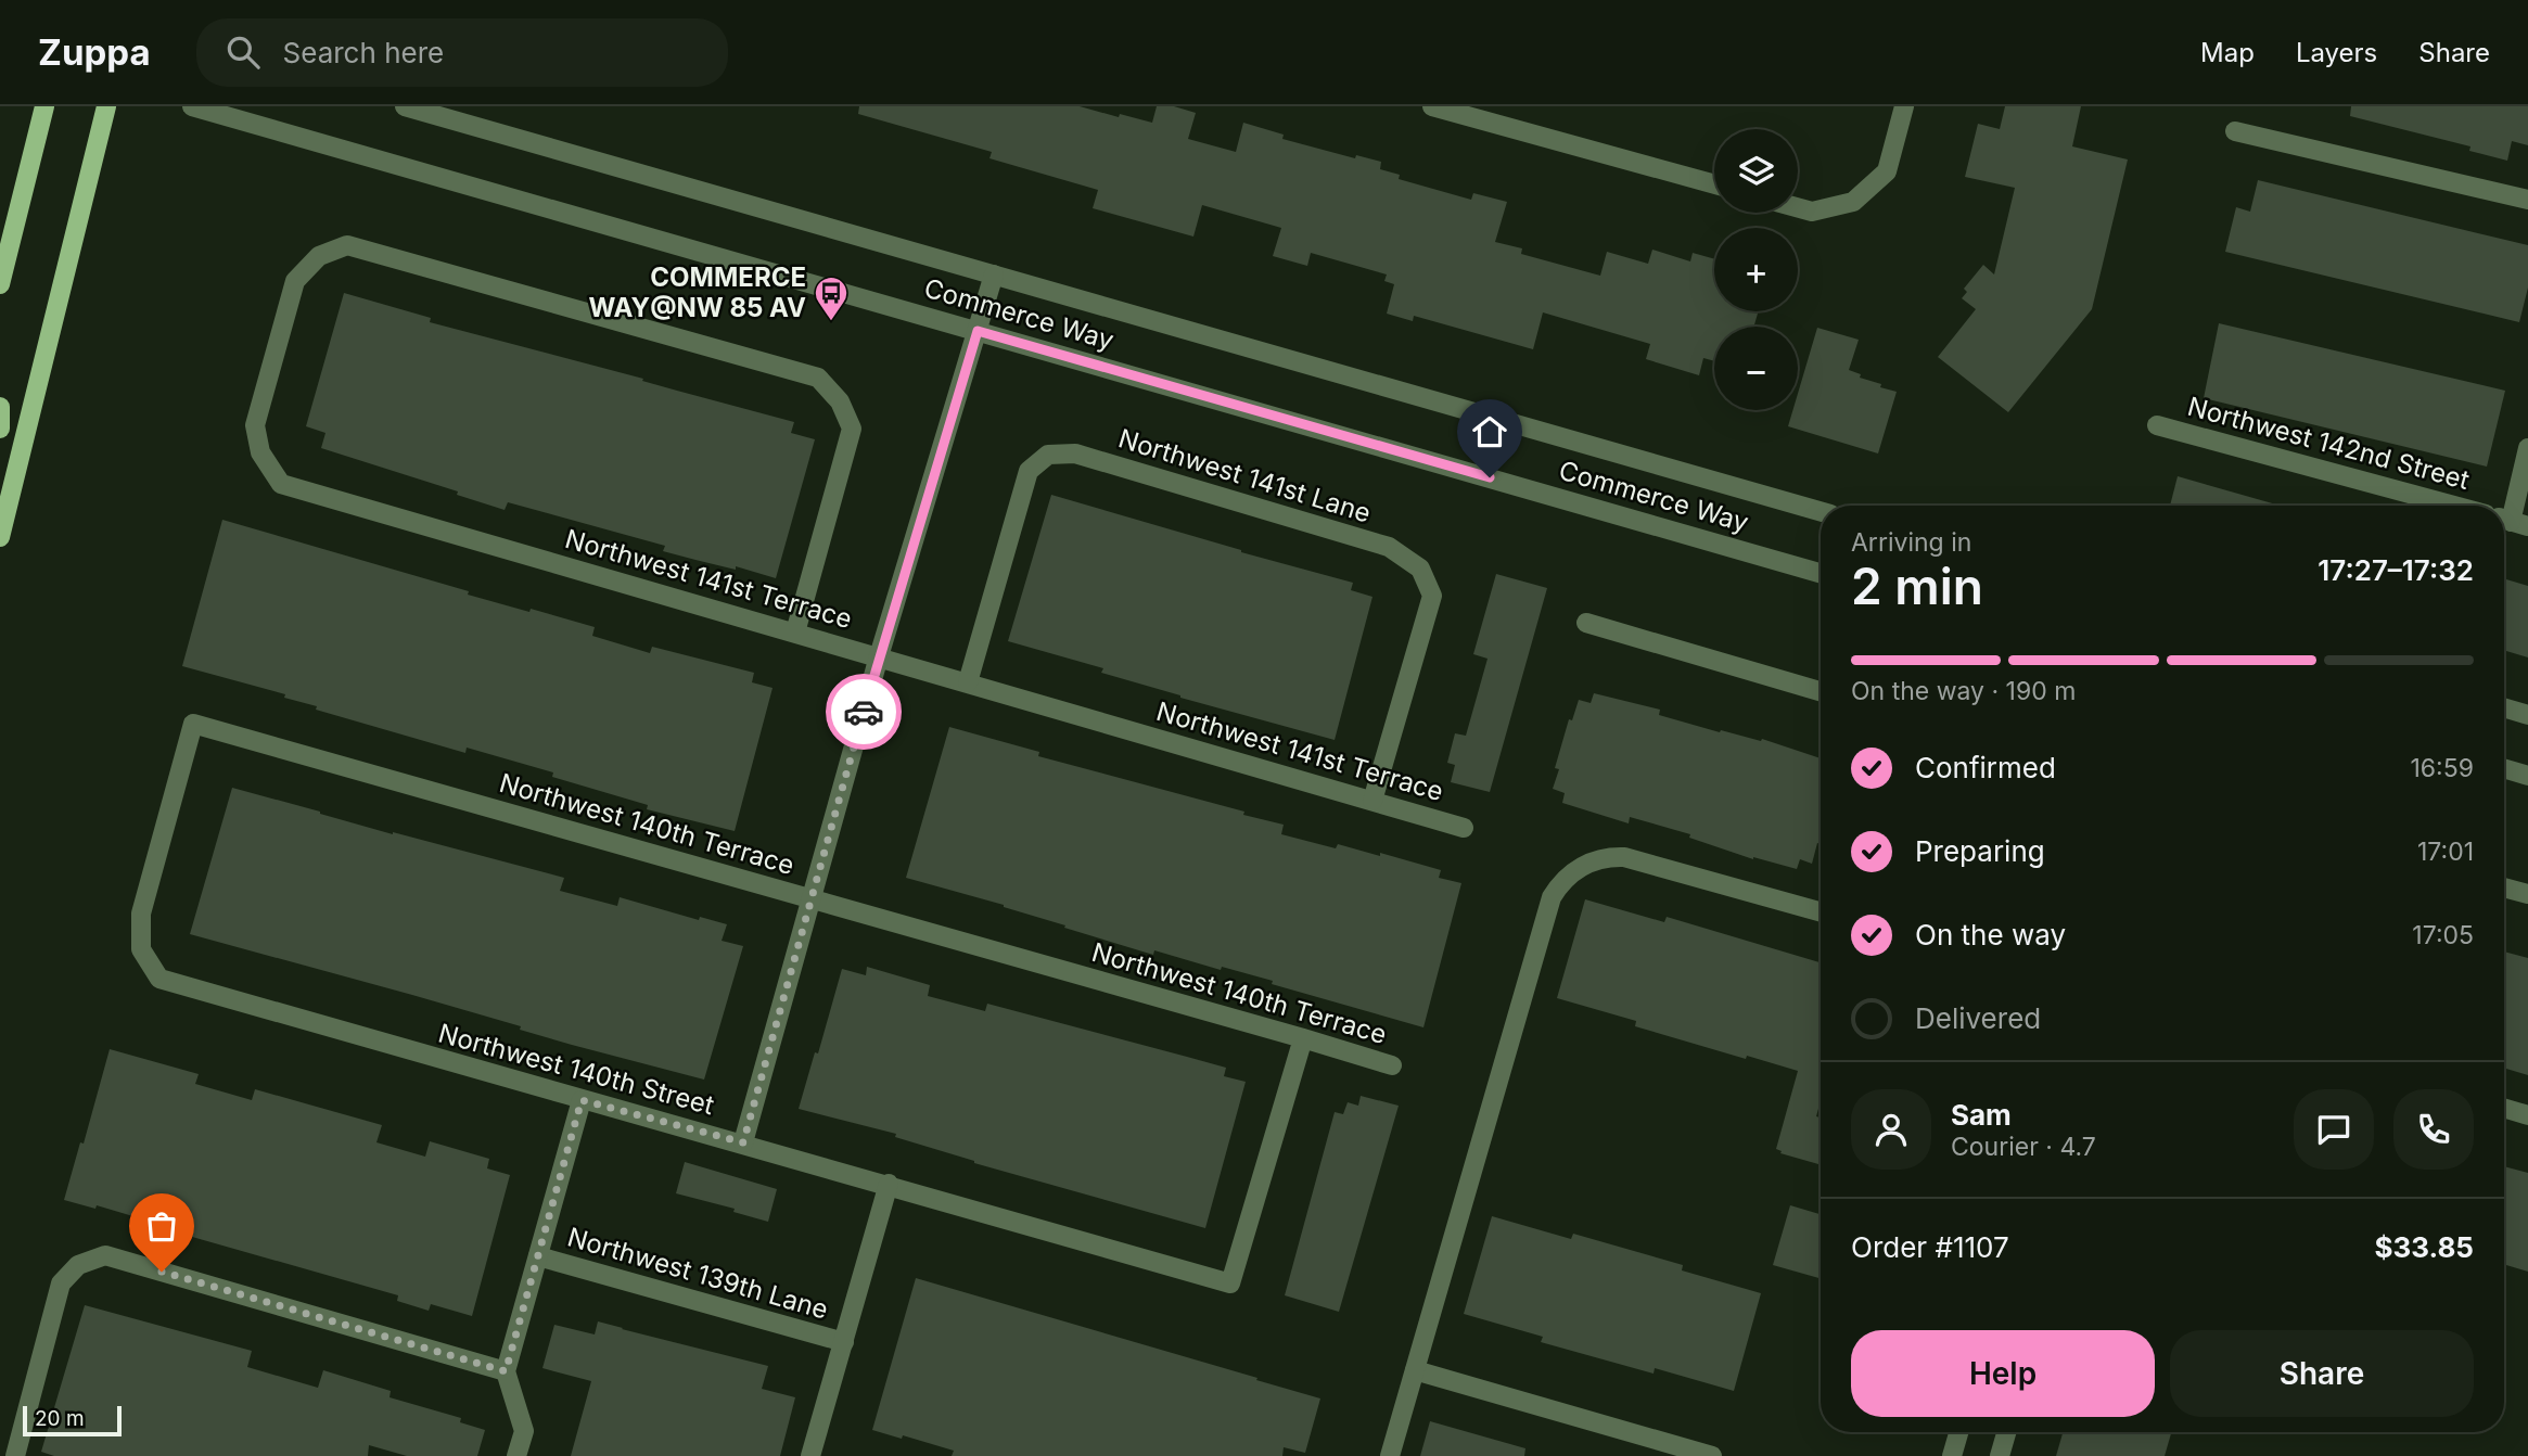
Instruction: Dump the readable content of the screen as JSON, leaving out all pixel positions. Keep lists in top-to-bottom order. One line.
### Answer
{"streets":{"street":["Commerce Way","Northwest 142nd Street","Northwest 141st Lane","Northwest 141st Terrace","Northwest 140th Terrace","Northwest 140th Street","Northwest 139th Lane"]},"crossings":[["Northwest 141st Lane","Northwest 141st Terrace"],["Northwest 140th Terrace","Northwest 140th Street"]],"places":{"bus stop":["COMMERCE WAY@NW 85 AV"]},"scale_bar":"20 m","page":{"header":"Zuppa","search":"Search here","nav":["Map","Layers","Share"],"map_buttons":["+","−"],"heading":["2 min","Arriving in","17:27–17:32"],"panel":["Sam","Courier · 4.7","Order #1107","$33.85"],"bar":"On the way · 190 m","list":[["Confirmed","16:59"],["Preparing","17:01"],["On the way","17:05"],"Delivered"],"buttons":["Help","Share"],"scale":"20 m"}}
